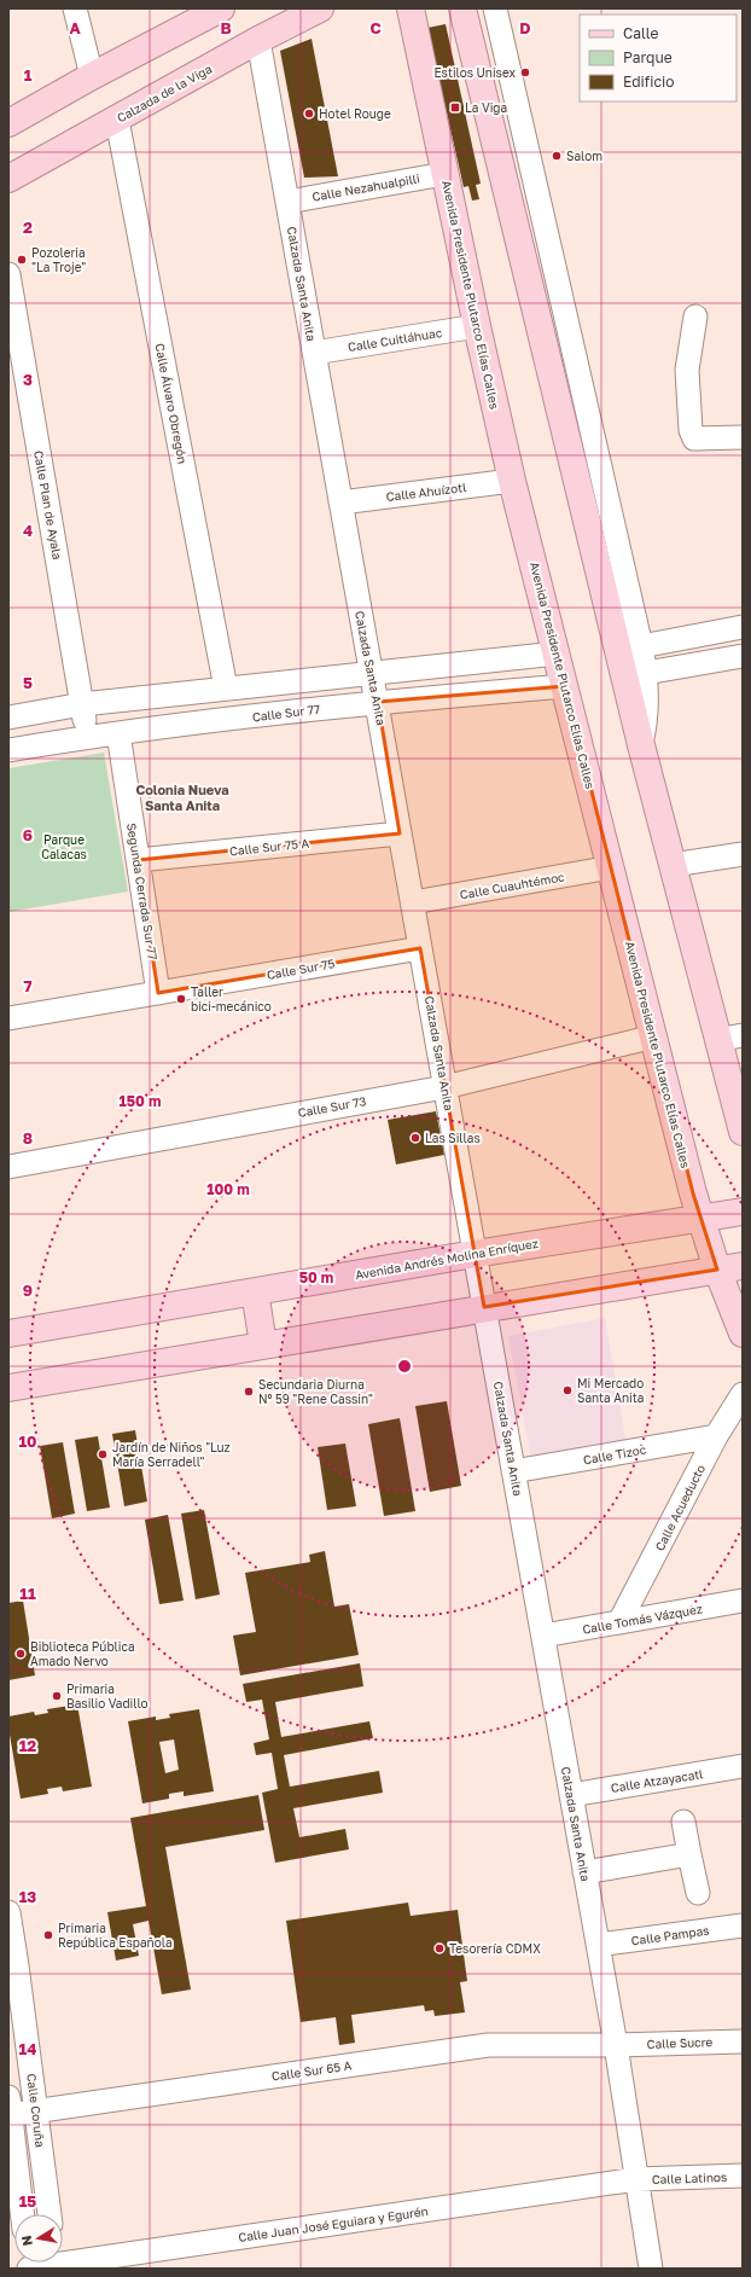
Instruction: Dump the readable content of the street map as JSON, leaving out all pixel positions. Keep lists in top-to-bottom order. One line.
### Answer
{"streets":{"main road":["Calzada de la Viga","Avenida Presidente Plutarco Elías Calles","Avenida Andrés Molina Enríquez"],"street":["Calle Nezahualpilli","Calzada Santa Anita","Calle Cuitláhuac","Calle Álvaro Obregón","Calle Ahuízotl","Calle Plan de Ayala","Calle Sur 77","Calle Sur 75 A","Calle Cuauhtémoc","Segunda Cerrada Sur 77","Calle Sur 75","Calle Sur 73","Calle Tizoc","Calle Acueducto","Calle Tomás Vázquez","Calle Atzayacatl","Calle Pampas","Calle Sucre","Calle Sur 65 A","Calle Coruña","Calle Latinos","Calle Juan José Eguiara y Egurén"]},"crossings":[["Calzada de la Viga","Calzada Santa Anita"],["Calzada de la Viga","Calle Álvaro Obregón"],["Calle Nezahualpilli","Calzada Santa Anita"],["Calle Nezahualpilli","Avenida Presidente Plutarco Elías Calles"],["Calzada Santa Anita","Calle Cuitláhuac"],["Calzada Santa Anita","Calle Ahuízotl"],["Calzada Santa Anita","Calle Sur 77"],["Calzada Santa Anita","Calle Sur 75 A"],["Calzada Santa Anita","Calle Cuauhtémoc"],["Calzada Santa Anita","Calle Sur 75"],["Calzada Santa Anita","Calle Sur 73"],["Calzada Santa Anita","Avenida Andrés Molina Enríquez"],["Calzada Santa Anita","Calle Tizoc"],["Calzada Santa Anita","Calle Tomás Vázquez"],["Calzada Santa Anita","Calle Atzayacatl"],["Calzada Santa Anita","Calle Pampas"],["Calzada Santa Anita","Calle Sucre"],["Calzada Santa Anita","Calle Sur 65 A"],["Calzada Santa Anita","Calle Latinos"],["Calzada Santa Anita","Calle Juan José Eguiara y Egurén"],["Avenida Presidente Plutarco Elías Calles","Calle Cuitláhuac"],["Avenida Presidente Plutarco Elías Calles","Calle Ahuízotl"],["Avenida Presidente Plutarco Elías Calles","Calle Sur 77"],["Avenida Presidente Plutarco Elías Calles","Calle Cuauhtémoc"],["Avenida Presidente Plutarco Elías Calles","Calle Sur 73"],["Avenida Presidente Plutarco Elías Calles","Avenida Andrés Molina Enríquez"],["Calle Plan de Ayala","Calle Sur 77"],["Calle Sur 77","Segunda Cerrada Sur 77"],["Calle Sur 75 A","Segunda Cerrada Sur 77"],["Segunda Cerrada Sur 77","Calle Sur 75"],["Calle Tizoc","Calle Acueducto"],["Calle Acueducto","Calle Tomás Vázquez"],["Calle Sucre","Calle Sur 65 A"],["Calle Sur 65 A","Calle Coruña"],["Calle Latinos","Calle Juan José Eguiara y Egurén"]],"districts":["Colonia Nueva Santa Anita"],"parks":["Parque Calacas"],"places":{"other":["Estilos Unisex","Hotel Rouge","Salom","Pozoleria \"La Troje\"","Taller bici-mecánico","Las Sillas","Mi Mercado Santa Anita","Secundaria Diurna N° 59 \"Rene Cassin\"","Jardín de Niños \"Luz María Serradell\"","Biblioteca Pública Amado Nervo","Primaria Basilio Vadillo","Primaria República Española","Tesorería CDMX"],"transit":["La Viga"]},"legend":["Calle","Parque","Edificio"],"north":"left","grid":{"columns":["A","B","C","D"],"rows":["1","2","3","4","5","6","7","8","9","10","11","12","13","14","15"]},"rings":["150 m","100 m","50 m"]}
